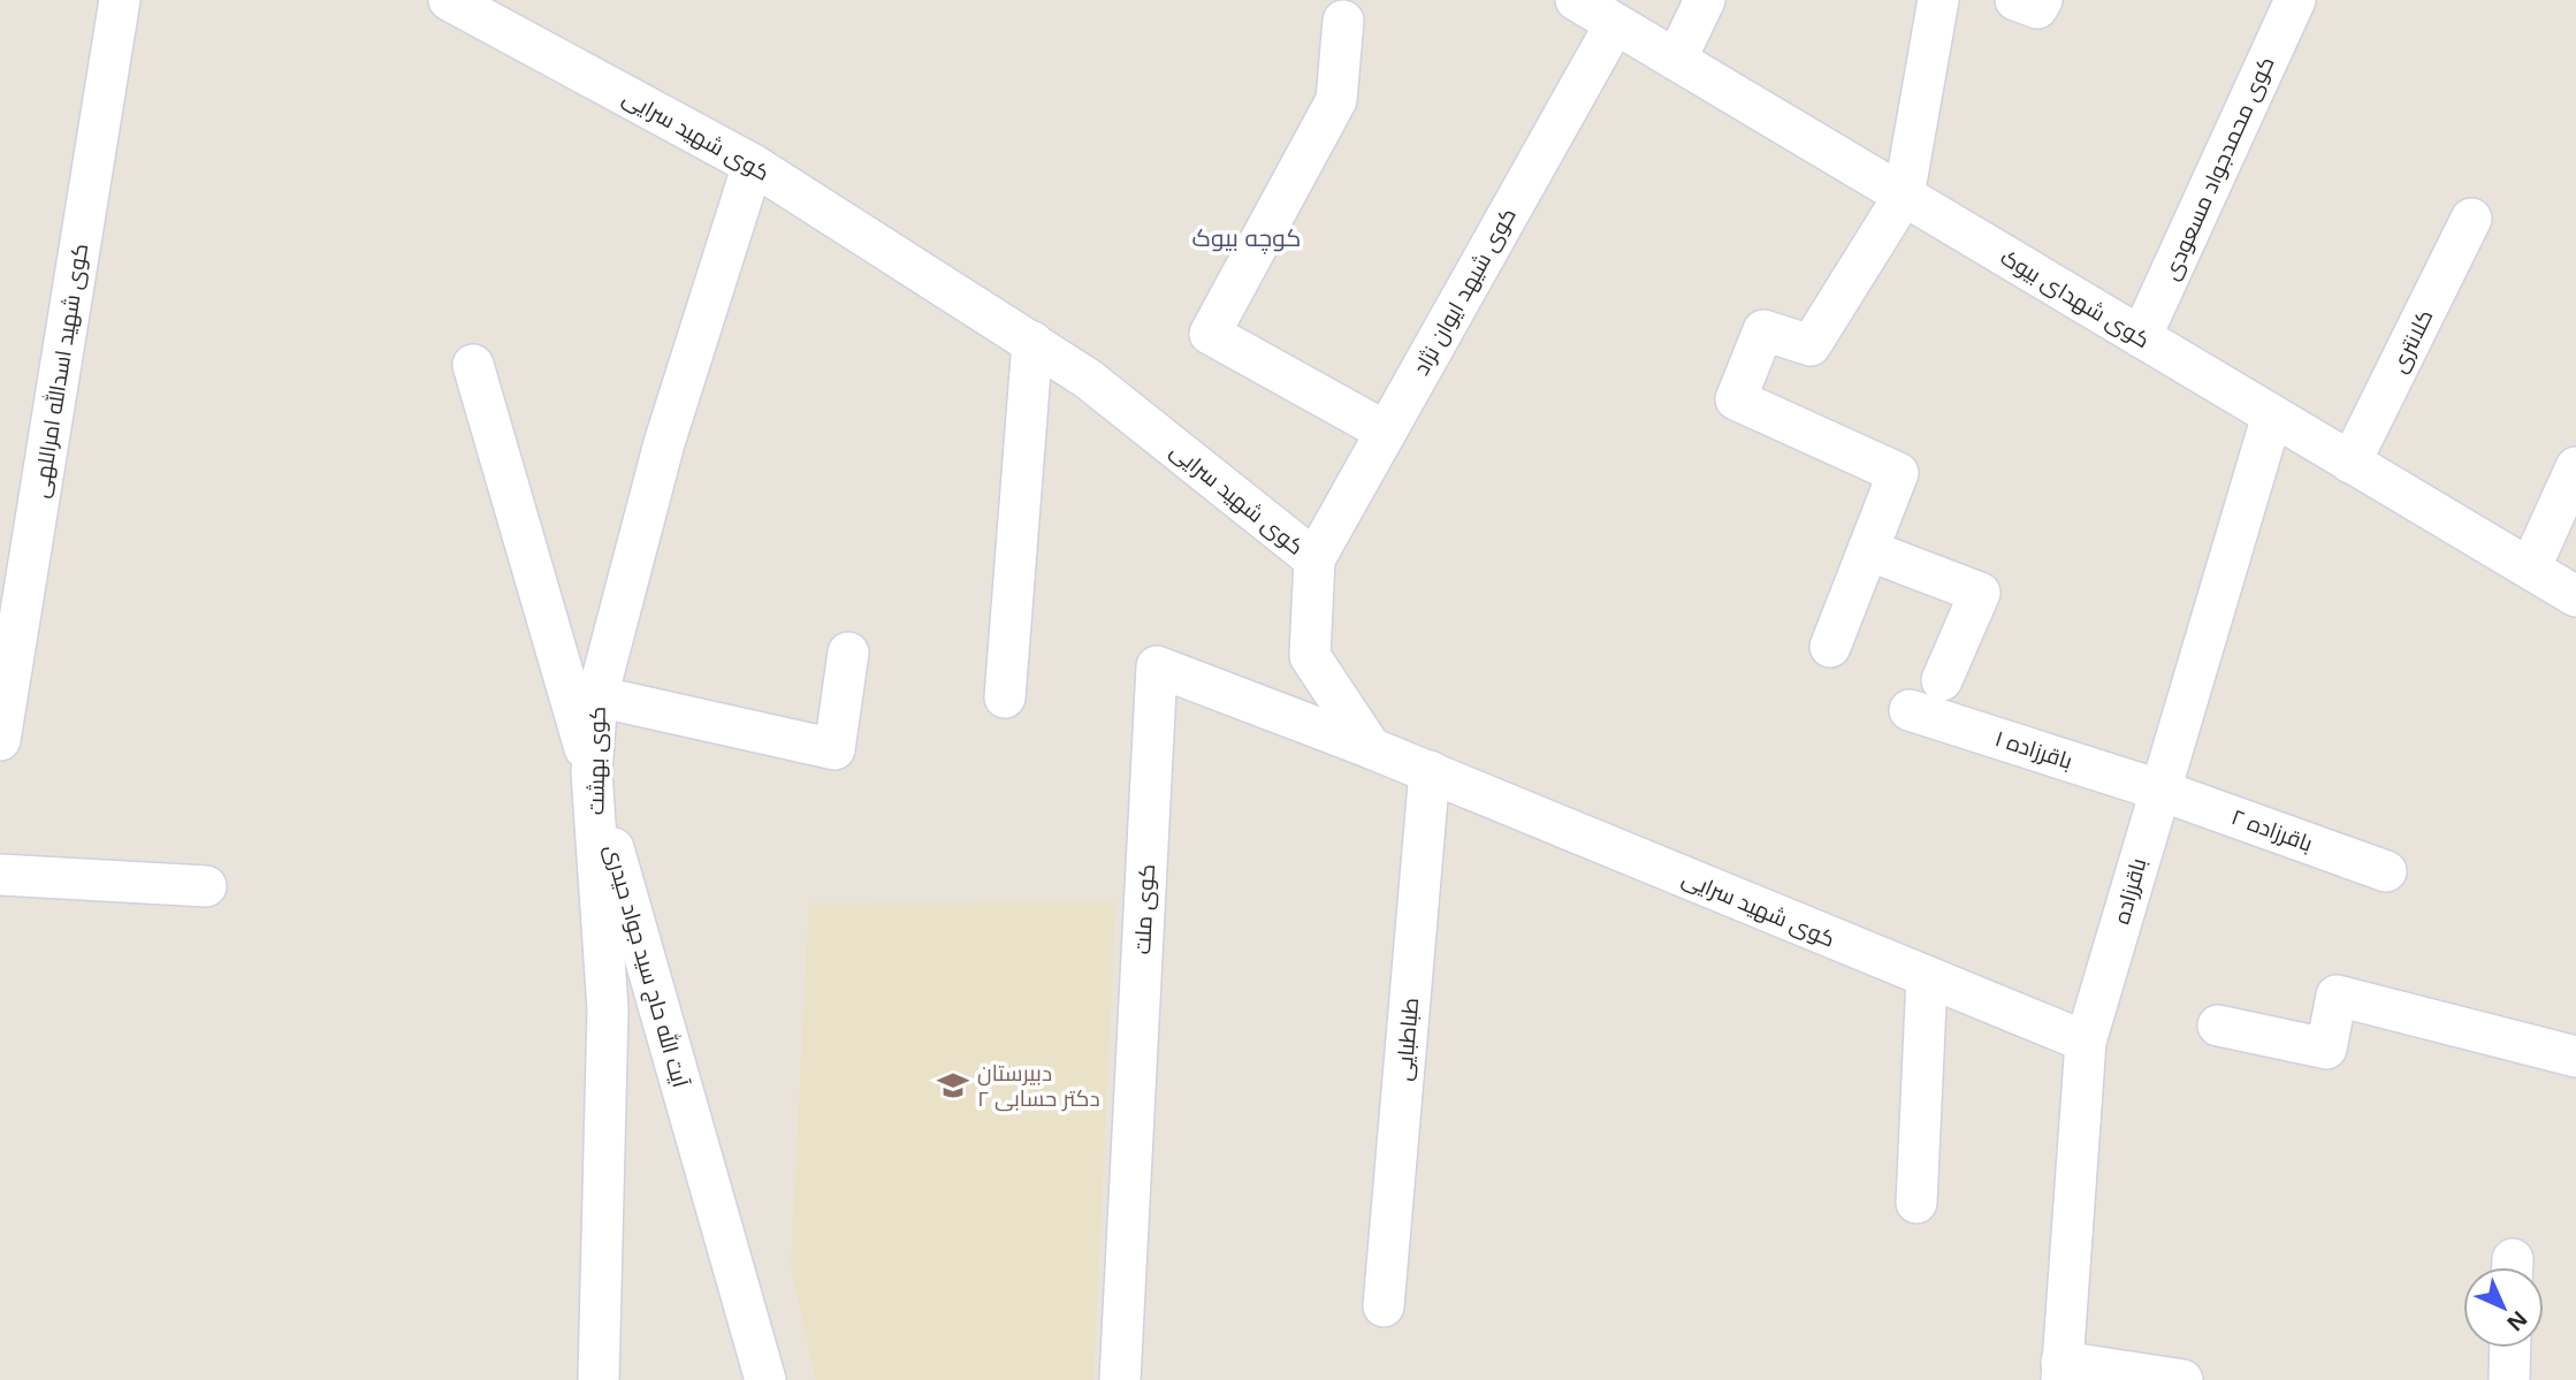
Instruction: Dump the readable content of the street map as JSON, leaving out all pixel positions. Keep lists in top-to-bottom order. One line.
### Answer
{"streets":{"street":["کوی شهید سرایی","کوی محمدجواد مسعودی","کوی شیهد ایوان نژاد","کوی شهدای بیوک","کلانتری","کوی شهید اسدالله امراللهی","باقرزاده ۱","کوی بهشت","باقرزاده ۲","باقرزاده","کوی ملت","آیت الله حاج سید جواد حیدری","طباطبایی"]},"crossings":[["کوی شهید سرایی","کوی شیهد ایوان نژاد"],["کوی شهید سرایی","کوی بهشت"],["کوی شهید سرایی","باقرزاده"],["کوی شهید سرایی","کوی ملت"],["کوی شهید سرایی","طباطبایی"],["کوی محمدجواد مسعودی","کوی شهدای بیوک"],["کوی شیهد ایوان نژاد","کوی شهدای بیوک"],["کوی شهدای بیوک","کلانتری"],["کوی شهدای بیوک","باقرزاده"],["باقرزاده ۱","باقرزاده ۲"],["باقرزاده ۱","باقرزاده"],["کوی بهشت","آیت الله حاج سید جواد حیدری"],["باقرزاده ۲","باقرزاده"]],"districts":["کوچه بیوک"],"places":{"school or university":["دبیرستان دکتر حسابی ۲"]},"north":"bottom right"}
